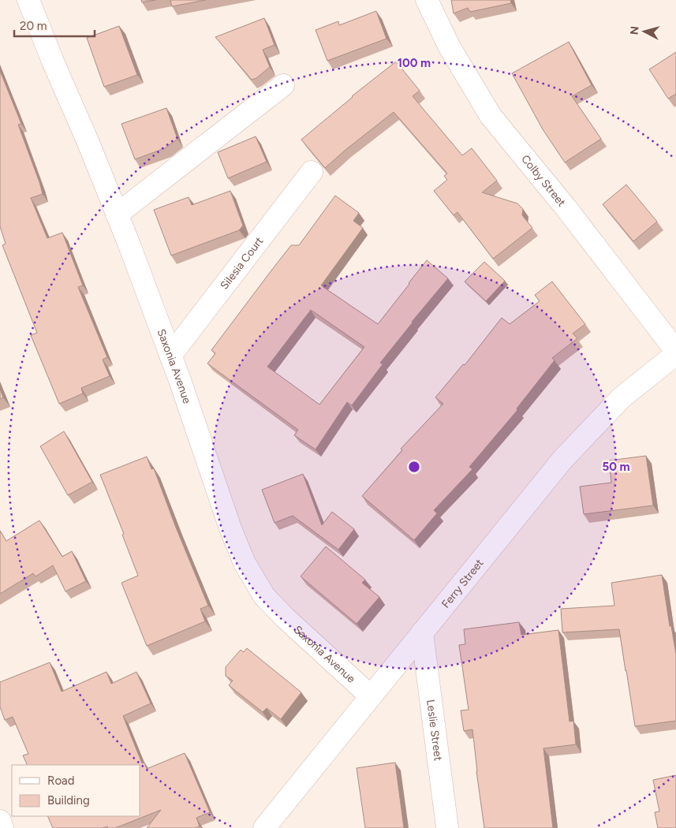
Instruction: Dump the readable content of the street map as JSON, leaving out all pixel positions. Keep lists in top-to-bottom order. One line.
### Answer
{"streets":{"street":["Colby Street","Silesia Court","Saxonia Avenue","Ferry Street","Leslie Street"]},"crossings":[["Colby Street","Ferry Street"],["Silesia Court","Saxonia Avenue"],["Saxonia Avenue","Ferry Street"],["Ferry Street","Leslie Street"]],"legend":["Road","Building"],"scale_bar":"20 m","north":"left","rings":["100 m","50 m"]}
